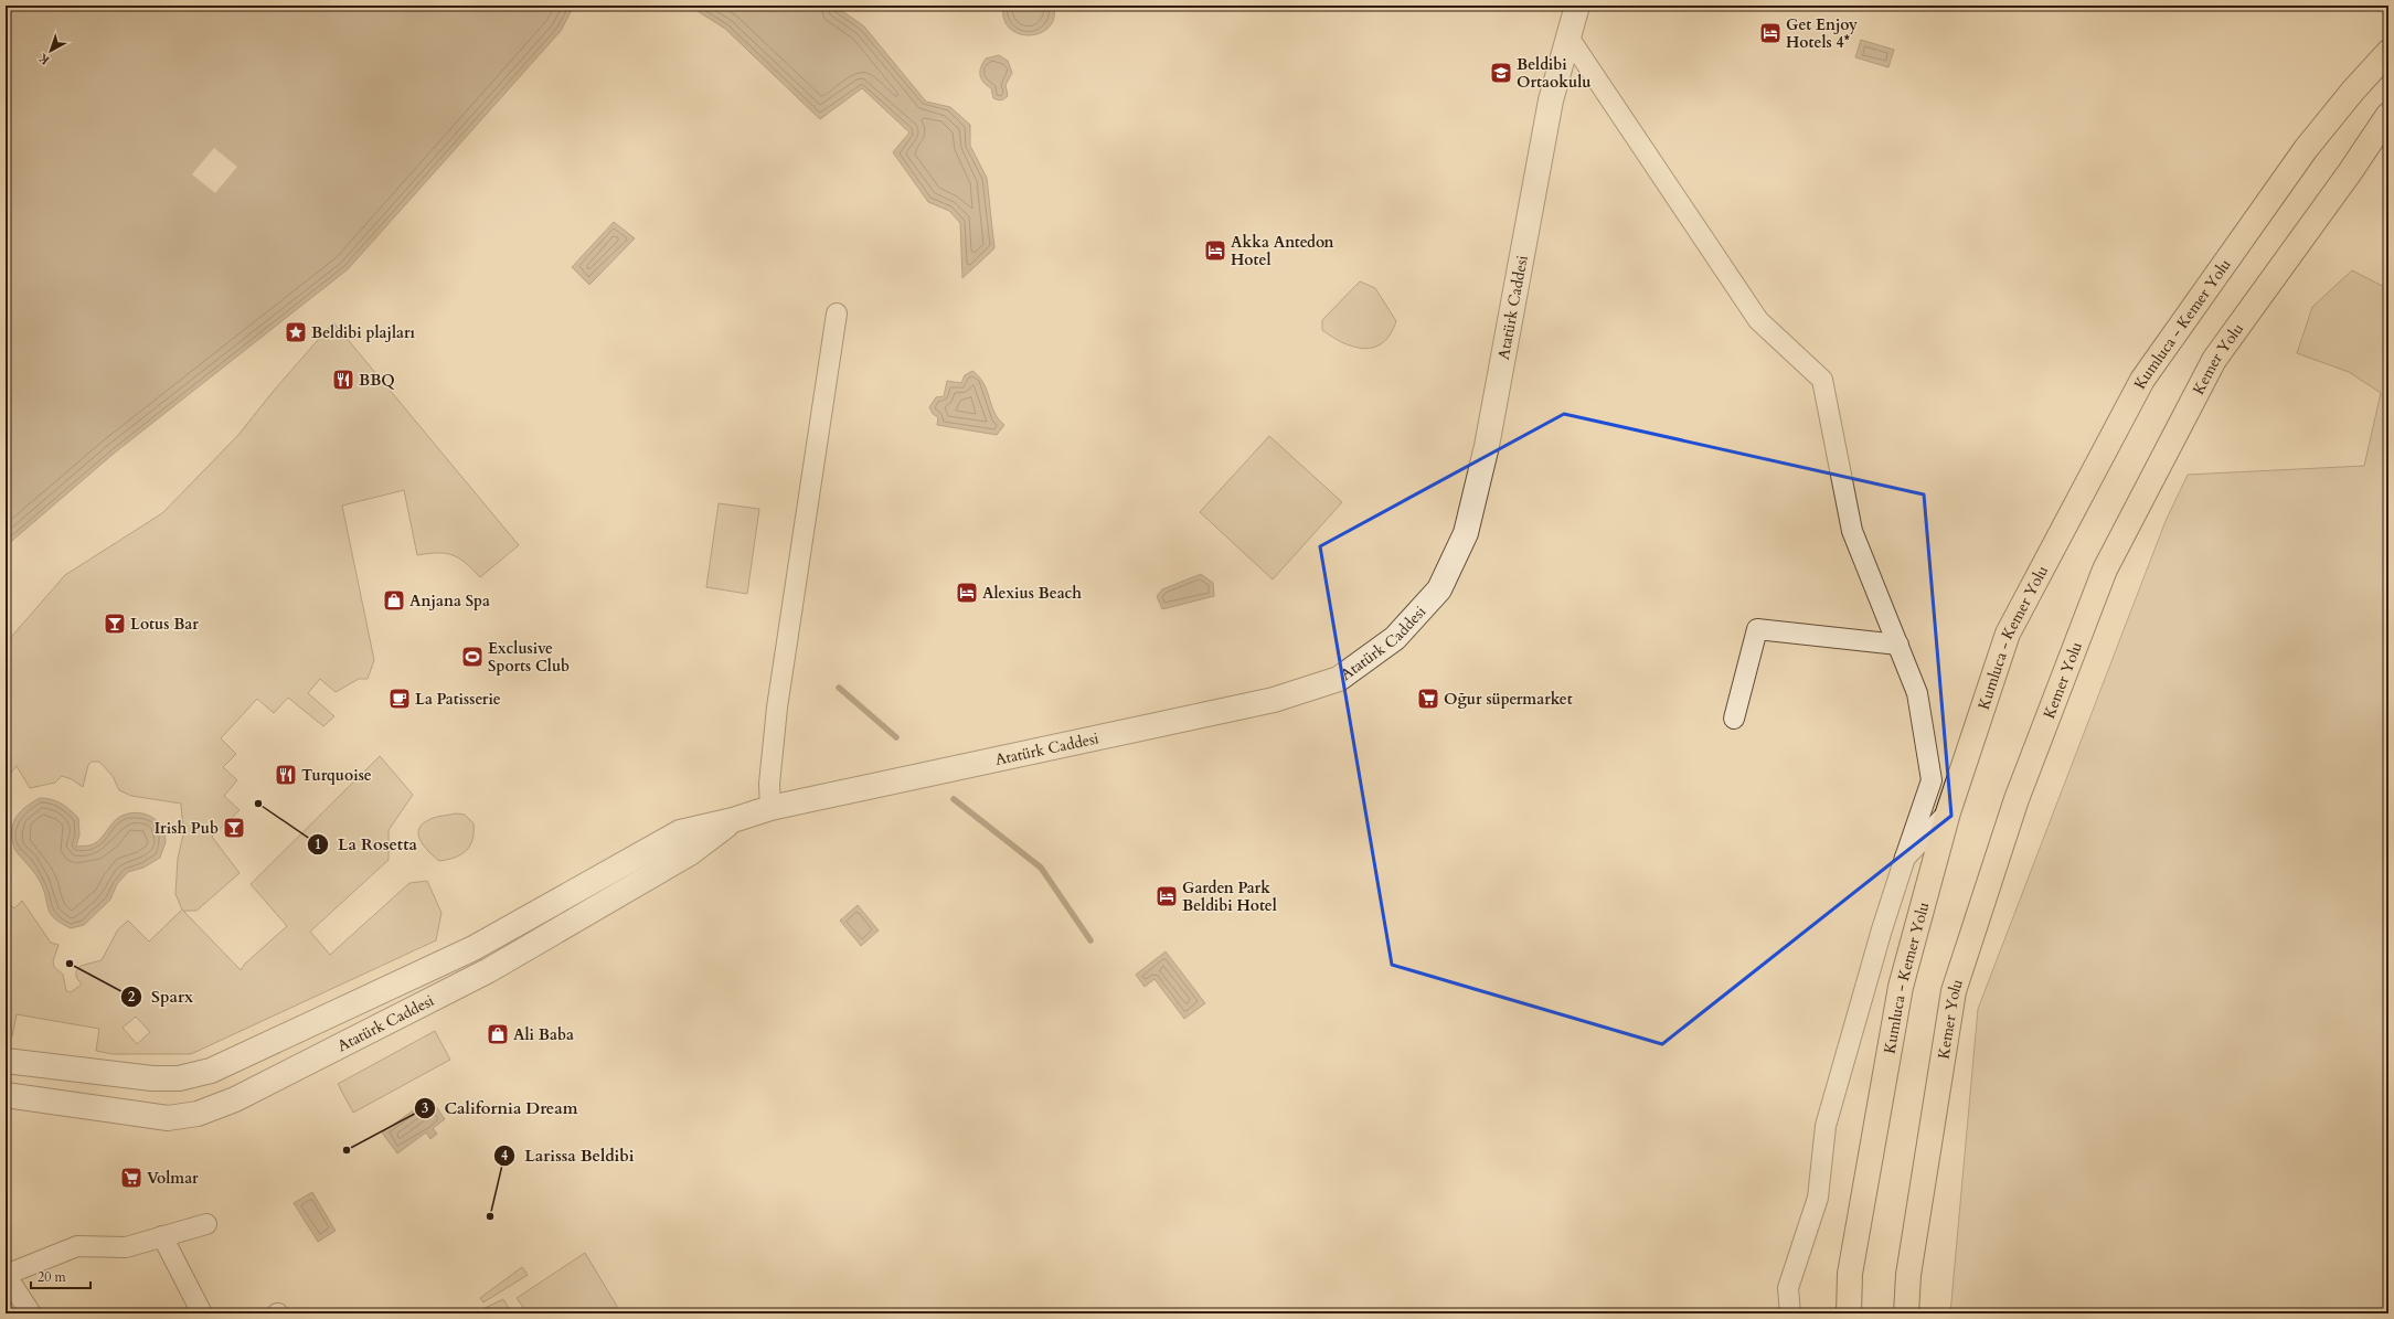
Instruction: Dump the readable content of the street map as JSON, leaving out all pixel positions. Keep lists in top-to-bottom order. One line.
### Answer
{"streets":{"highway":["Kumluca - Kemer Yolu","Kemer Yolu"],"street":["Atatürk Caddesi"]},"places":{"hotel":["Get Enjoy Hotels 4*","Akka Antedon Hotel","Alexius Beach","Garden Park Beldibi Hotel"],"school or university":["Beldibi Ortaokulu"],"place":["Beldibi plajları"],"restaurant":["BBQ","Turquoise"],"shop":["Anjana Spa","Ali Baba"],"bar":["Lotus Bar","Irish Pub"],"sports":["Exclusive Sports Club"],"cafe":["La Patisserie"],"supermarket":["Oğur süpermarket","Volmar"],"other":["La Rosetta","Sparx","California Dream","Larissa Beldibi"]},"scale_bar":"20 m","north":"bottom left"}
